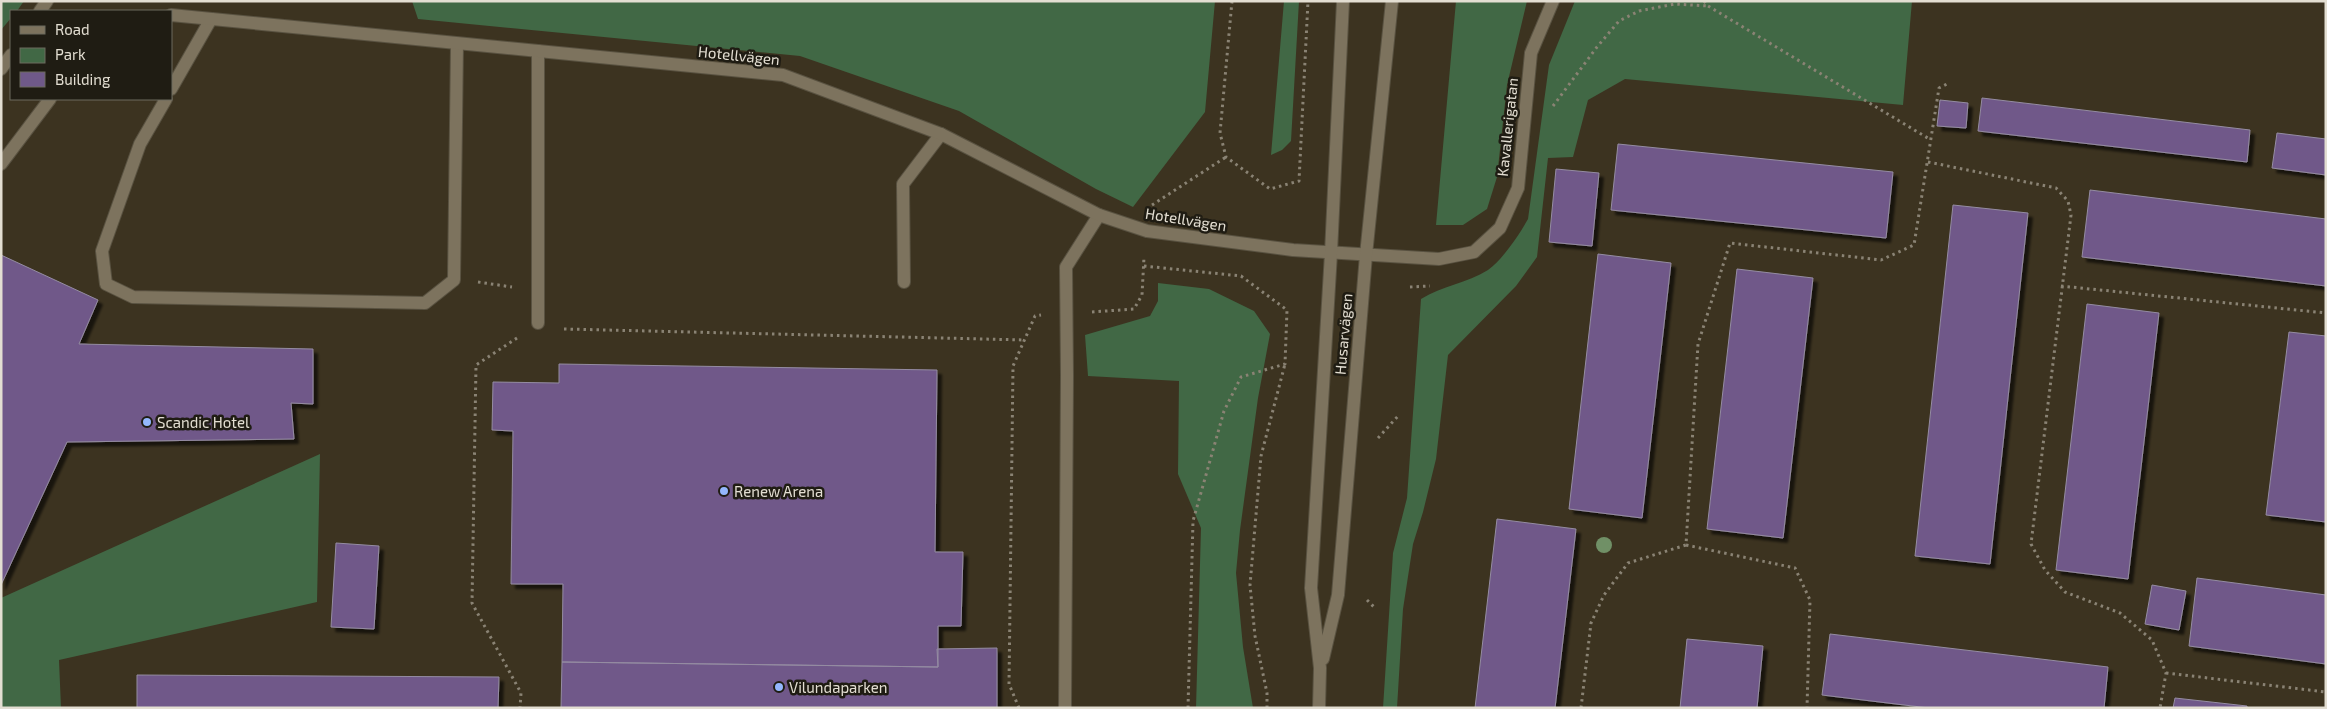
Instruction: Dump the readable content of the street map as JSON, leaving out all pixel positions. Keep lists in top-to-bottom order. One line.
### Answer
{"streets":{"street":["Hotellvägen","Kavallerigatan","Husarvägen"]},"crossings":[["Hotellvägen","Kavallerigatan"],["Hotellvägen","Husarvägen"],["Kavallerigatan","Husarvägen"]],"places":["Scandic Hotel","Renew Arena","Vilundaparken"],"legend":["Road","Park","Building"]}
